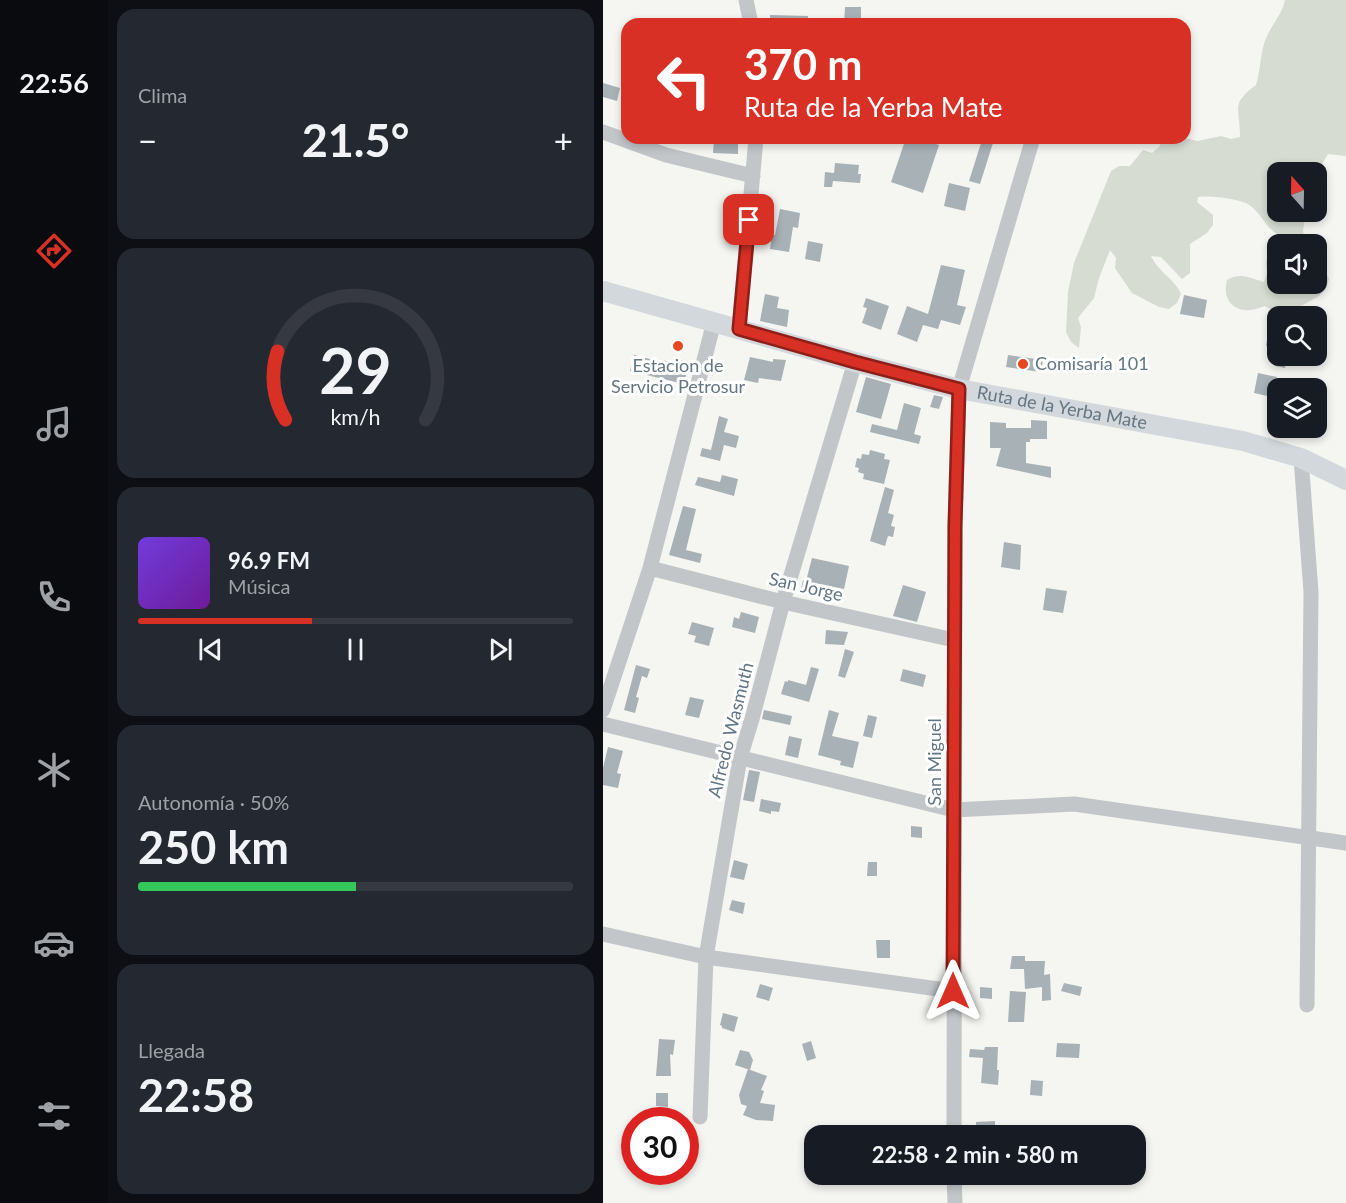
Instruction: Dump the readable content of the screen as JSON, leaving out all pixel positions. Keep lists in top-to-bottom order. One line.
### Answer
{"streets":{"main road":["Ruta de la Yerba Mate"],"street":["San Jorge","Alfredo Wasmuth","San Miguel"]},"crossings":[["Ruta de la Yerba Mate","Alfredo Wasmuth"],["Ruta de la Yerba Mate","San Miguel"],["San Jorge","Alfredo Wasmuth"],["San Jorge","San Miguel"]],"places":["Estacion de Servicio Petrosur","Comisaría 101"],"north":"top","page":{"tabs":"22:56","tile":["Clima",["Autonomía · 50%","250 km"],["Llegada","22:58"]],"turn":["370 m","Ruta de la Yerba Mate"],"heat":["−","21.5°","+"],"song":["96.9 FM","Música"],"limit":"30","trip":"22:58 · 2 min · 580 m","gauge":["29","km/h"]}}
